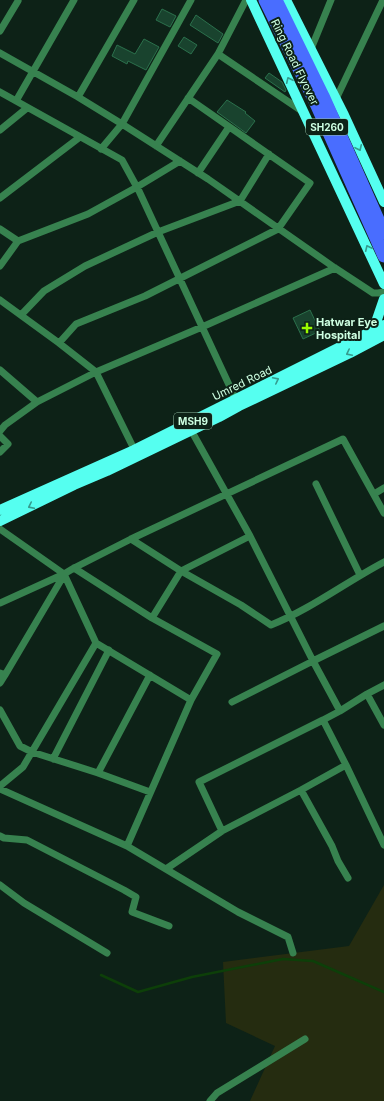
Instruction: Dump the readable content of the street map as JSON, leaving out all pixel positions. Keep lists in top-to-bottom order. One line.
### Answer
{"streets":{"highway":["Ring Road Flyover","SH260"],"main road":["Umred Road","MSH9"]},"places":{"health":["Hatwar Eye Hospital"]}}
